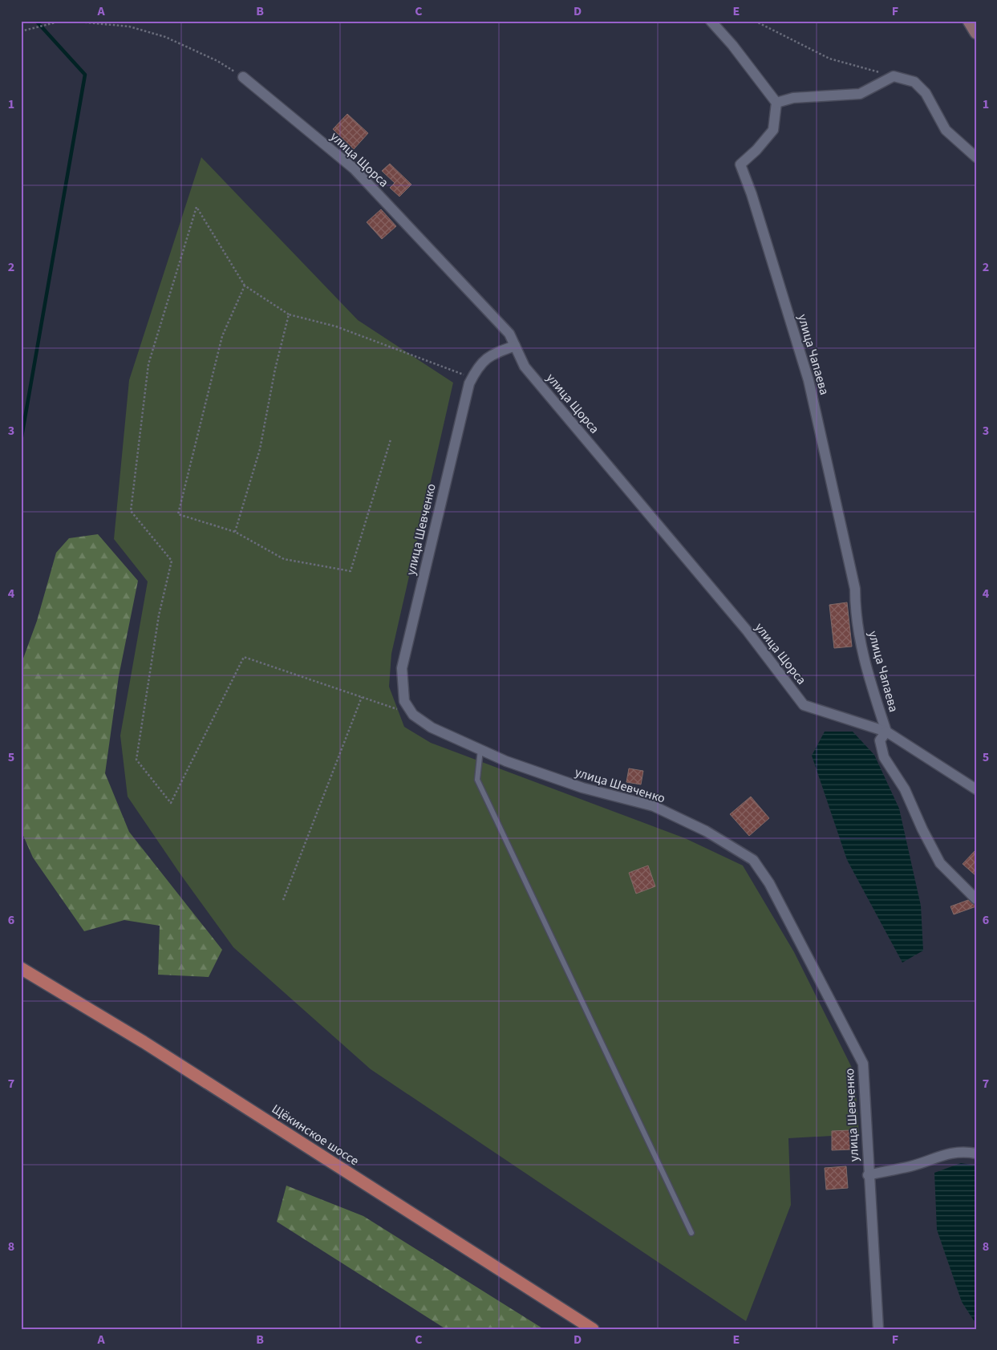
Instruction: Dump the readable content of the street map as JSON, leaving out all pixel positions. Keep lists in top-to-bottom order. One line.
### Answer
{"streets":{"main road":["Щёкинское шоссе"],"street":["улица Щорса","улица Чапаева","улица Шевченко"]},"crossings":[["улица Щорса","улица Чапаева"],["улица Щорса","улица Шевченко"]],"grid":{"columns":["A","B","C","D","E","F"],"rows":["1","2","3","4","5","6","7","8"]}}
